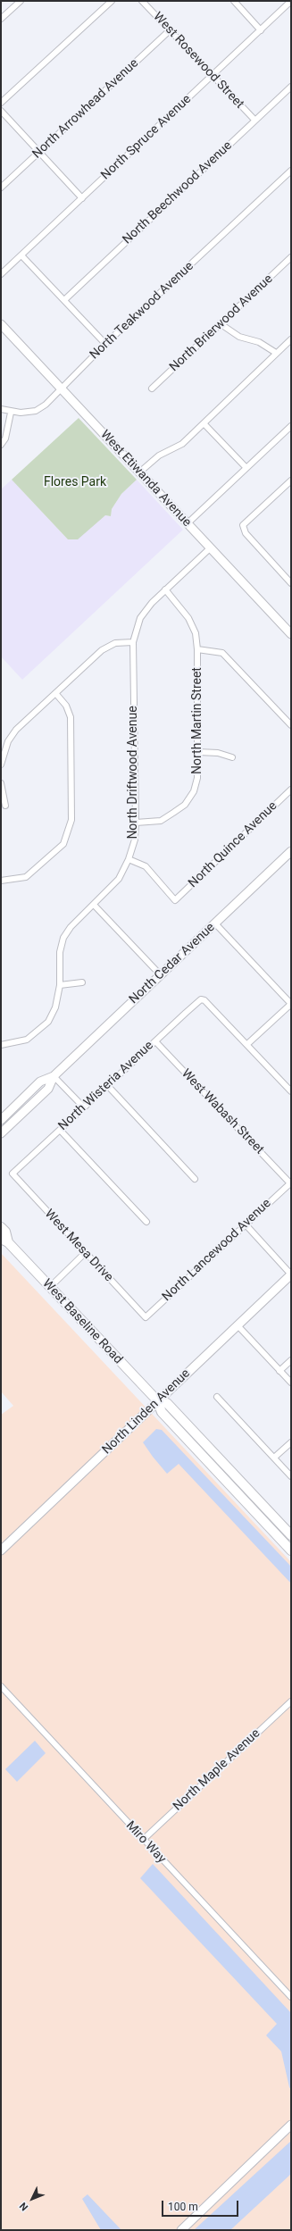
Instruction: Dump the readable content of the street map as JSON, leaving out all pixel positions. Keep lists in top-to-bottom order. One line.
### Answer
{"streets":{"main road":["West Baseline Road"],"street":["West Rosewood Street","North Arrowhead Avenue","North Spruce Avenue","North Beechwood Avenue","North Teakwood Avenue","North Brierwood Avenue","West Etiwanda Avenue","North Martin Street","North Driftwood Avenue","North Quince Avenue","North Cedar Avenue","North Wisteria Avenue","West Wabash Street","West Mesa Drive","North Lancewood Avenue","North Linden Avenue","North Maple Avenue","Miro Way"]},"crossings":[["West Rosewood Street","North Arrowhead Avenue"],["West Rosewood Street","North Spruce Avenue"],["West Rosewood Street","North Beechwood Avenue"],["North Teakwood Avenue","West Etiwanda Avenue"],["North Martin Street","North Driftwood Avenue"],["North Driftwood Avenue","North Quince Avenue"],["North Wisteria Avenue","West Wabash Street"],["North Wisteria Avenue","West Mesa Drive"],["West Wabash Street","North Lancewood Avenue"],["West Mesa Drive","North Lancewood Avenue"],["West Baseline Road","North Linden Avenue"],["North Maple Avenue","Miro Way"]],"parks":["Flores Park"],"scale_bar":"100 m","north":"bottom left"}
